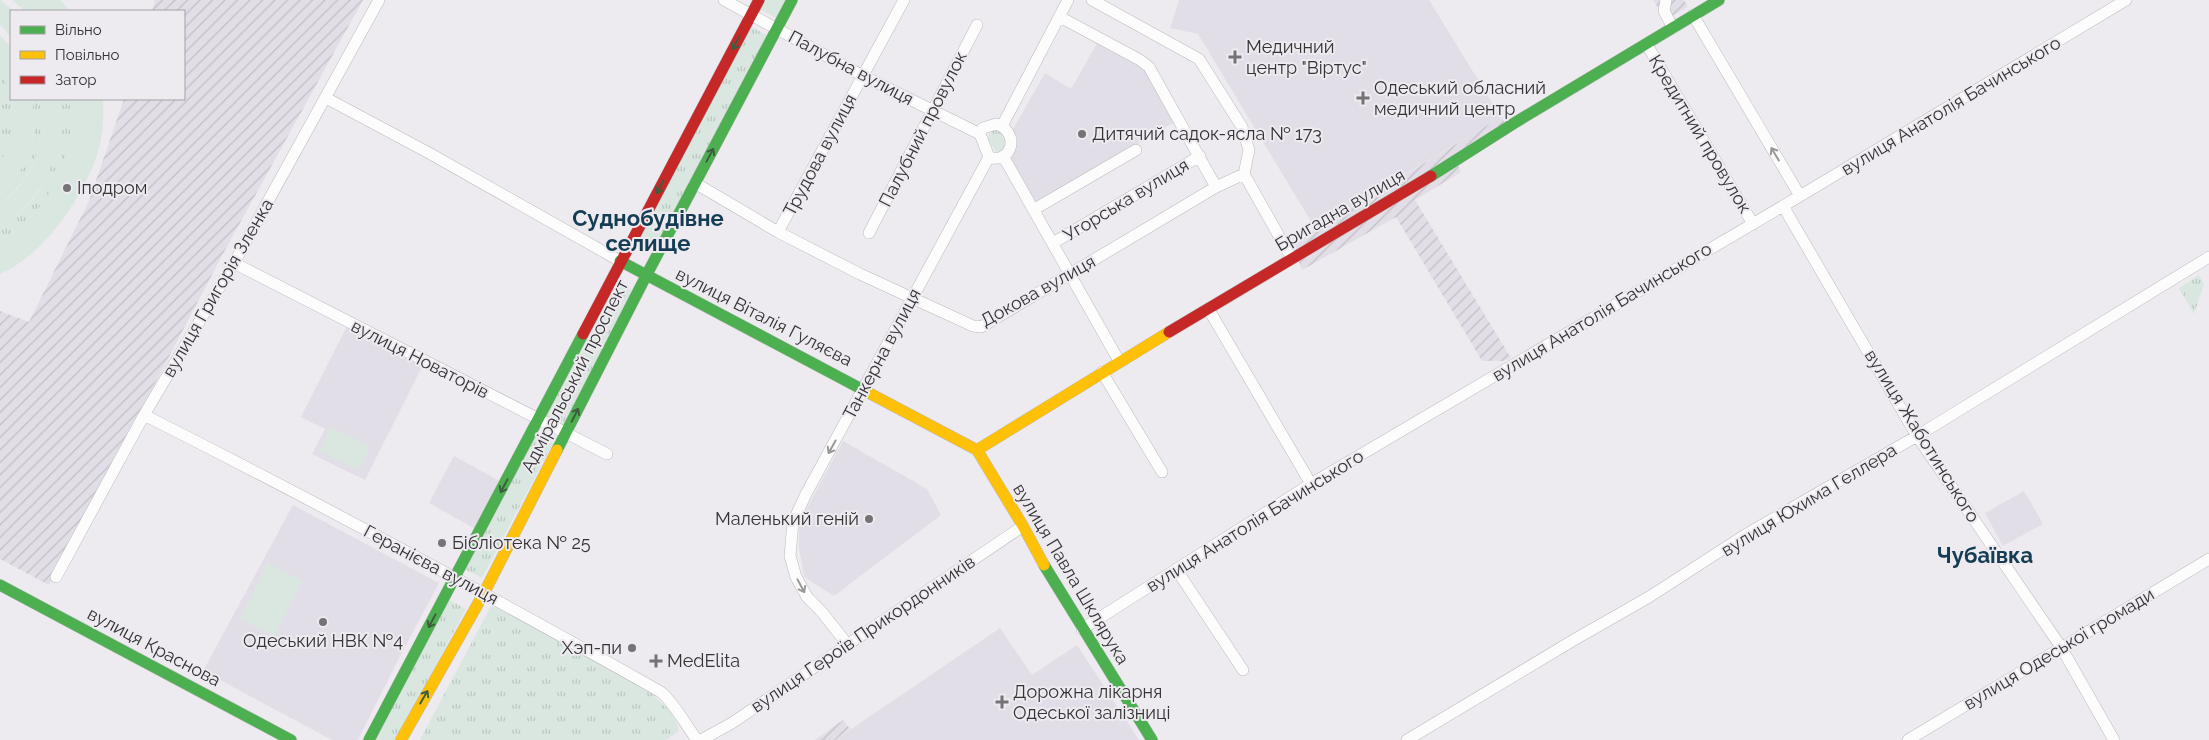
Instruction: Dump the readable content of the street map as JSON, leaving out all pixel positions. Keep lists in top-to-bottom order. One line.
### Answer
{"streets":{"main road":["Бригадна вулиця","вулиця Віталія Гуляєва","Адміральський проспект","вулиця Павла Шклярука","вулиця Краснова"],"street":["Палубна вулиця","вулиця Анатолія Бачинського","Палубний провулок","Кредитний провулок","Трудова вулиця","Угорська вулиця","вулиця Григорія Зленка","Докова вулиця","Танкерна вулиця","вулиця Новаторів","вулиця Жаботинського","вулиця Юхима Геллера","Геранієва вулиця","вулиця Героїв Прикордонників","вулиця Одеської громади"]},"crossings":[["Палубна вулиця","Палубний провулок"],["Палубна вулиця","Трудова вулиця"],["Палубна вулиця","Танкерна вулиця"],["Палубна вулиця","Адміральський проспект"],["вулиця Анатолія Бачинського","Кредитний провулок"],["вулиця Анатолія Бачинського","вулиця Жаботинського"],["вулиця Анатолія Бачинського","вулиця Павла Шклярука"],["Кредитний провулок","Бригадна вулиця"],["Трудова вулиця","Докова вулиця"],["Бригадна вулиця","вулиця Віталія Гуляєва"],["Бригадна вулиця","вулиця Павла Шклярука"],["вулиця Григорія Зленка","вулиця Віталія Гуляєва"],["вулиця Григорія Зленка","вулиця Новаторів"],["вулиця Григорія Зленка","Геранієва вулиця"],["Докова вулиця","Танкерна вулиця"],["Докова вулиця","Адміральський проспект"],["вулиця Віталія Гуляєва","Танкерна вулиця"],["вулиця Віталія Гуляєва","Адміральський проспект"],["вулиця Віталія Гуляєва","вулиця Павла Шклярука"],["Танкерна вулиця","вулиця Героїв Прикордонників"],["вулиця Новаторів","Адміральський проспект"],["Адміральський проспект","Геранієва вулиця"],["вулиця Жаботинського","вулиця Юхима Геллера"],["вулиця Жаботинського","вулиця Одеської громади"],["вулиця Павла Шклярука","вулиця Героїв Прикордонників"]],"one_way":["Танкерна вулиця"],"districts":["Суднобудівне селище","Чубаївка"],"places":{"health":["Медичний центр \"Віртус\"","Одеський обласний медичний центр","MedElita","Дорожна лікарня Одеської залізниці"],"other":["Дитячий садок-ясла № 173","Іподром","Маленький геній","Бібліотека № 25","Одеський НВК №4","Хэп-пи"]},"legend":["Вільно","Повільно","Затор"]}
